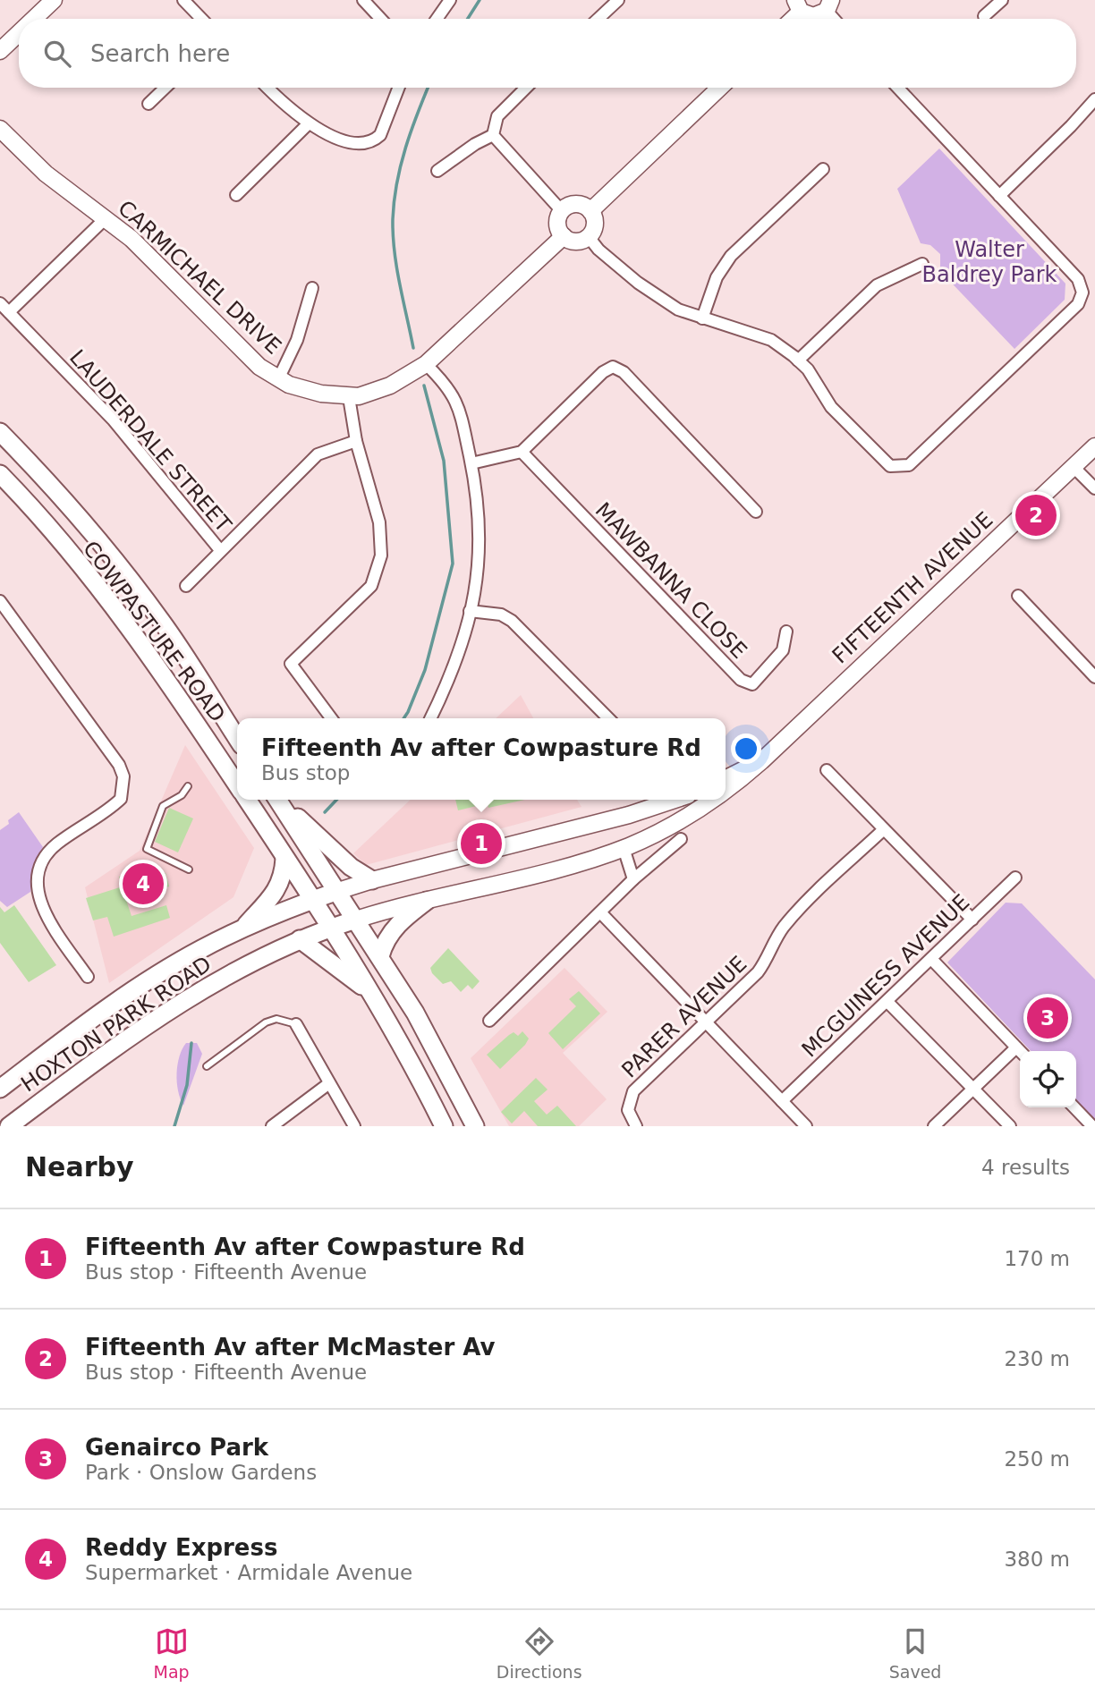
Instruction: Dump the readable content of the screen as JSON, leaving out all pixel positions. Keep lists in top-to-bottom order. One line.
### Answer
{"streets":{"main road":["CARMICHAEL DRIVE","FIFTEENTH AVENUE","COWPASTURE ROAD","HOXTON PARK ROAD"],"street":["LAUDERDALE STREET","MAWBANNA CLOSE","MCGUINESS AVENUE","PARER AVENUE"]},"crossings":[["FIFTEENTH AVENUE","HOXTON PARK ROAD"],["COWPASTURE ROAD","HOXTON PARK ROAD"]],"parks":["Walter Baldrey Park"],"page":{"search":"Search here","pins":["2","1","4","3"],"popup":["Fifteenth Av after Cowpasture Rd","Bus stop"],"heading":["Nearby","4 results"],"list":[{"mark":"1","name":"Fifteenth Av after Cowpasture Rd","note":"Bus stop · Fifteenth Avenue","value":"170 m"},{"mark":"2","name":"Fifteenth Av after McMaster Av","note":"Bus stop · Fifteenth Avenue","value":"230 m"},{"mark":"3","name":"Genairco Park","note":"Park · Onslow Gardens","value":"250 m"},{"mark":"4","name":"Reddy Express","note":"Supermarket · Armidale Avenue","value":"380 m"}],"nav":["Map","Directions","Saved"]}}
